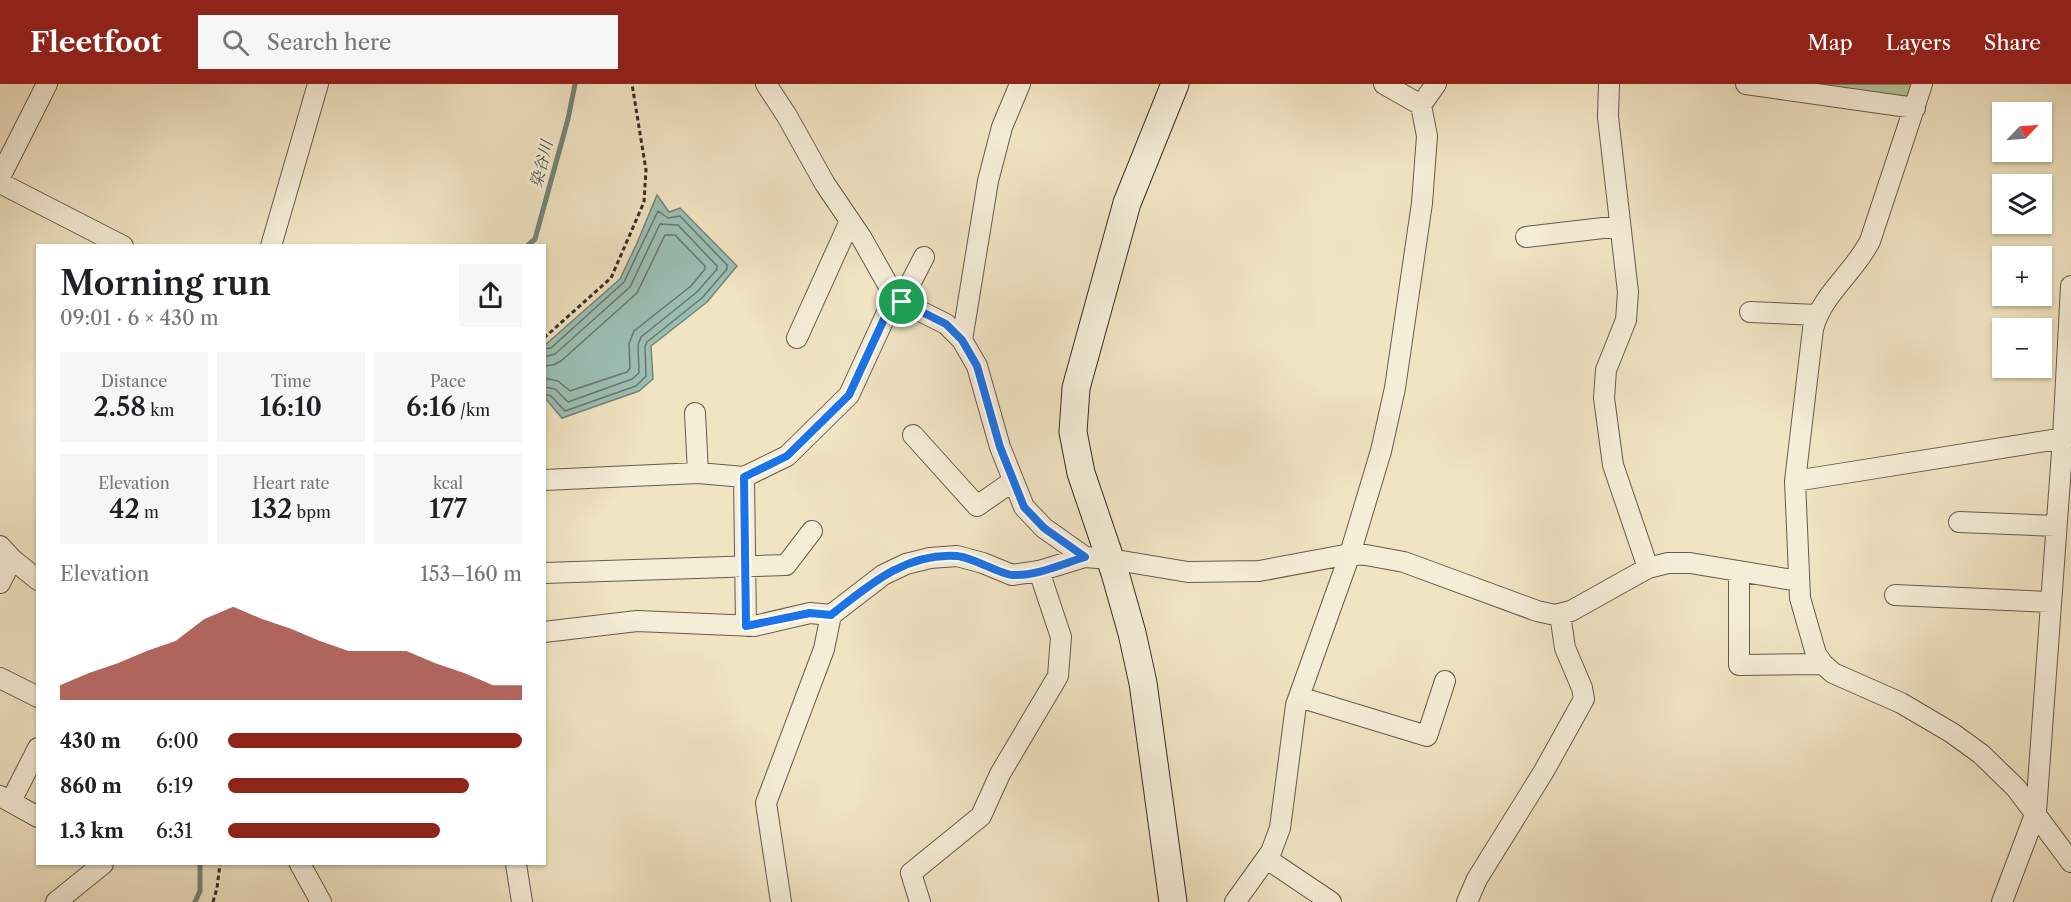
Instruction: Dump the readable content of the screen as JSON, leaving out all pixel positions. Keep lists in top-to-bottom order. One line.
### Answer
{"water":["染谷川"],"north":"top right","page":{"header":"Fleetfoot","search":"Search here","nav":["Map","Layers","Share"],"map_buttons":["+","−"],"heading":["Morning run","09:01 · 6 × 430 m"],"stats":[["Distance","2.58 km"],["Time","16:10"],["Pace","6:16 /km"],["Elevation","42 m"],["Heart rate","132 bpm"],["kcal","177"]],"chart":["Elevation","153–160 m"],"list":[{"name":"430 m","note":"6:00"},{"name":"860 m","note":"6:19"},{"name":"1.3 km","note":"6:31"}]}}
